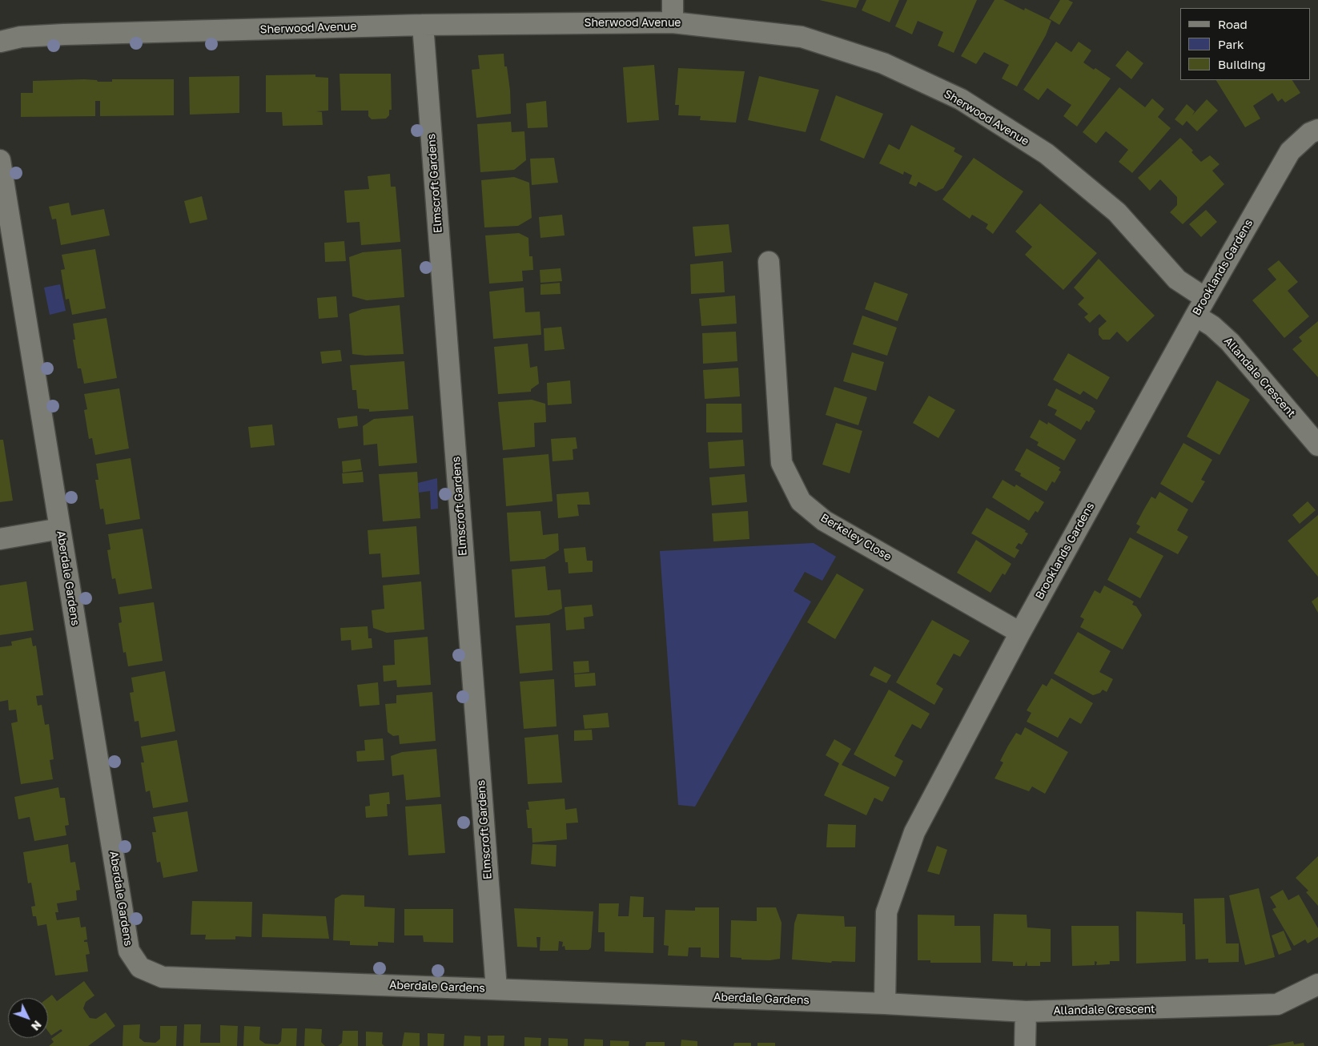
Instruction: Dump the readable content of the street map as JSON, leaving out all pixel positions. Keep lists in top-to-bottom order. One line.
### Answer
{"streets":{"street":["Sherwood Avenue","Elmscroft Gardens","Brooklands Gardens","Allandale Crescent","Berkeley Close","Aberdale Gardens"]},"crossings":[["Sherwood Avenue","Elmscroft Gardens"],["Sherwood Avenue","Brooklands Gardens"],["Sherwood Avenue","Allandale Crescent"],["Elmscroft Gardens","Aberdale Gardens"],["Brooklands Gardens","Allandale Crescent"],["Brooklands Gardens","Berkeley Close"],["Brooklands Gardens","Aberdale Gardens"],["Allandale Crescent","Aberdale Gardens"]],"legend":["Road","Park","Building"],"north":"bottom right"}
